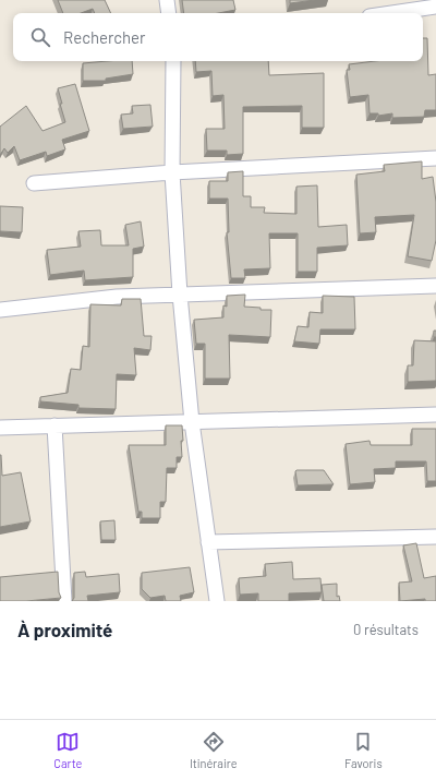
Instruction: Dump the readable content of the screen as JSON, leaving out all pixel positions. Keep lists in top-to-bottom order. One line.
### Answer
{"page":{"search":"Rechercher","heading":["À proximité","0 résultats"],"nav":["Carte","Itinéraire","Favoris"]}}
